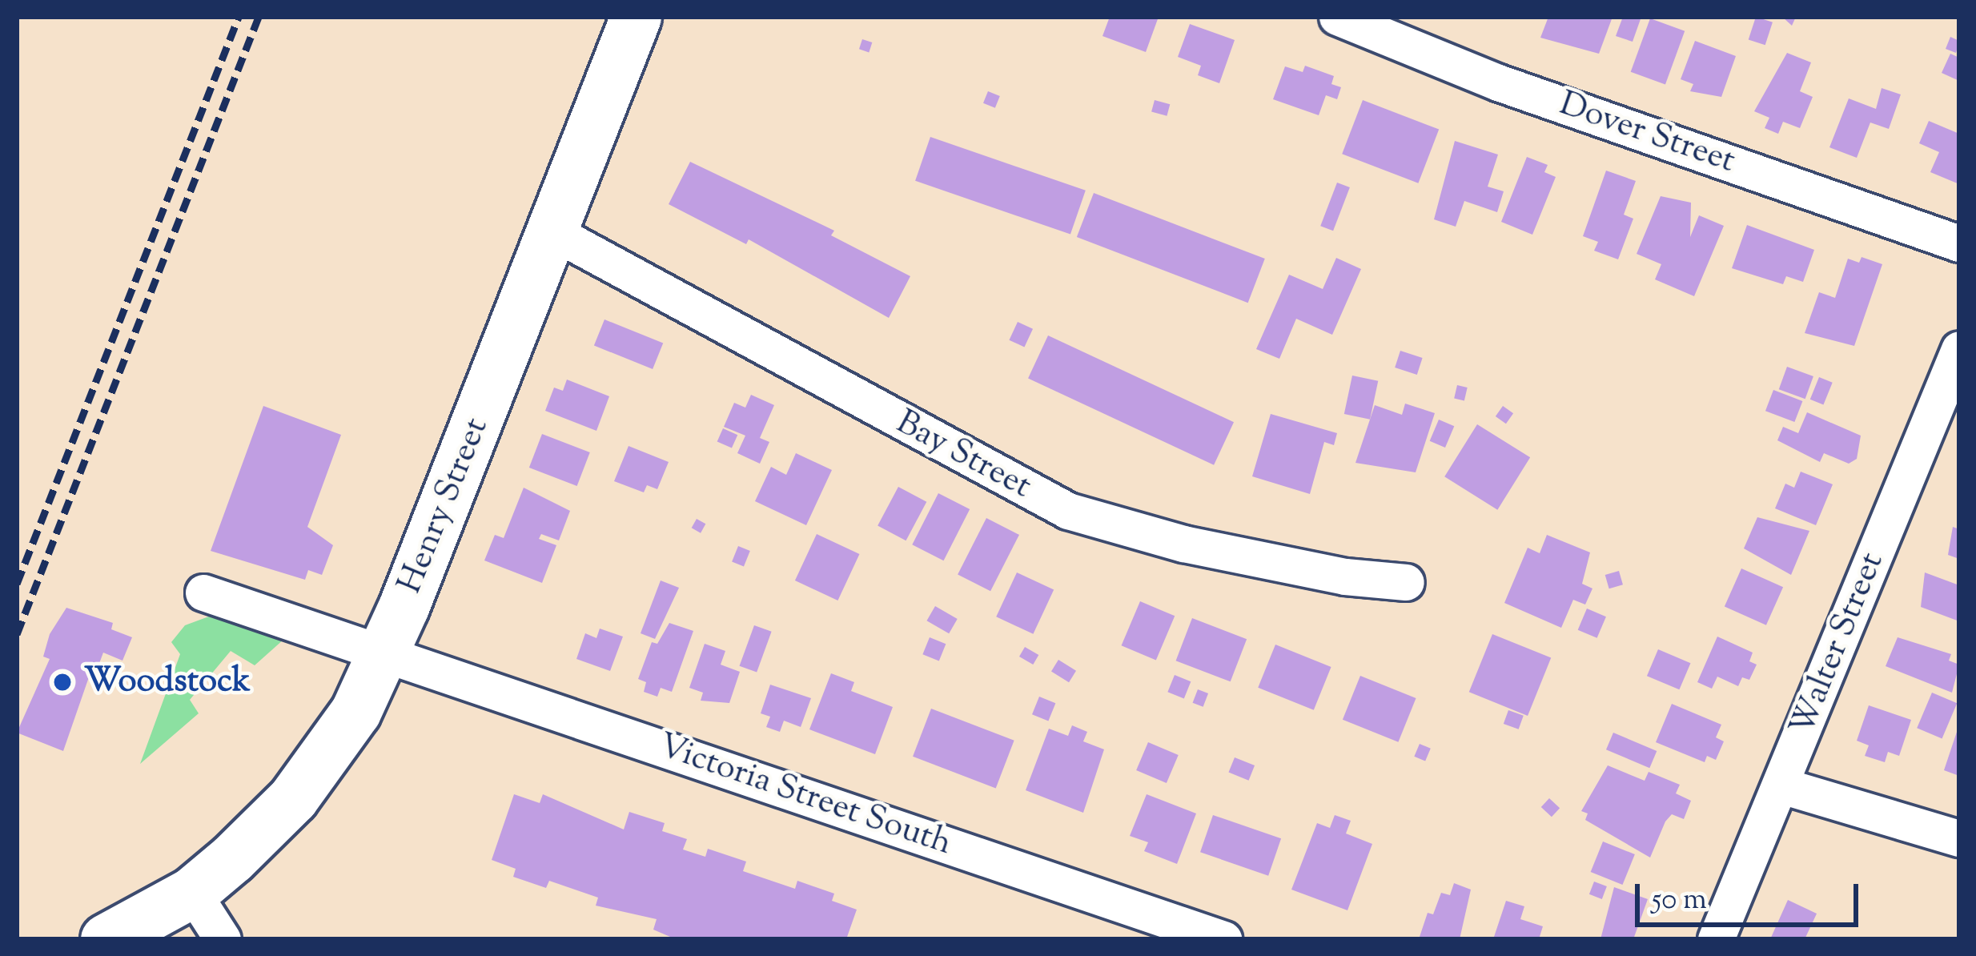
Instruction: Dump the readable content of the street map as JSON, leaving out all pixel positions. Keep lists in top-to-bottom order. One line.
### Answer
{"streets":{"main road":["Henry Street"],"street":["Dover Street","Bay Street","Walter Street","Victoria Street South"]},"crossings":[["Bay Street","Henry Street"],["Henry Street","Victoria Street South"]],"places":["Woodstock"],"scale_bar":"50 m"}
